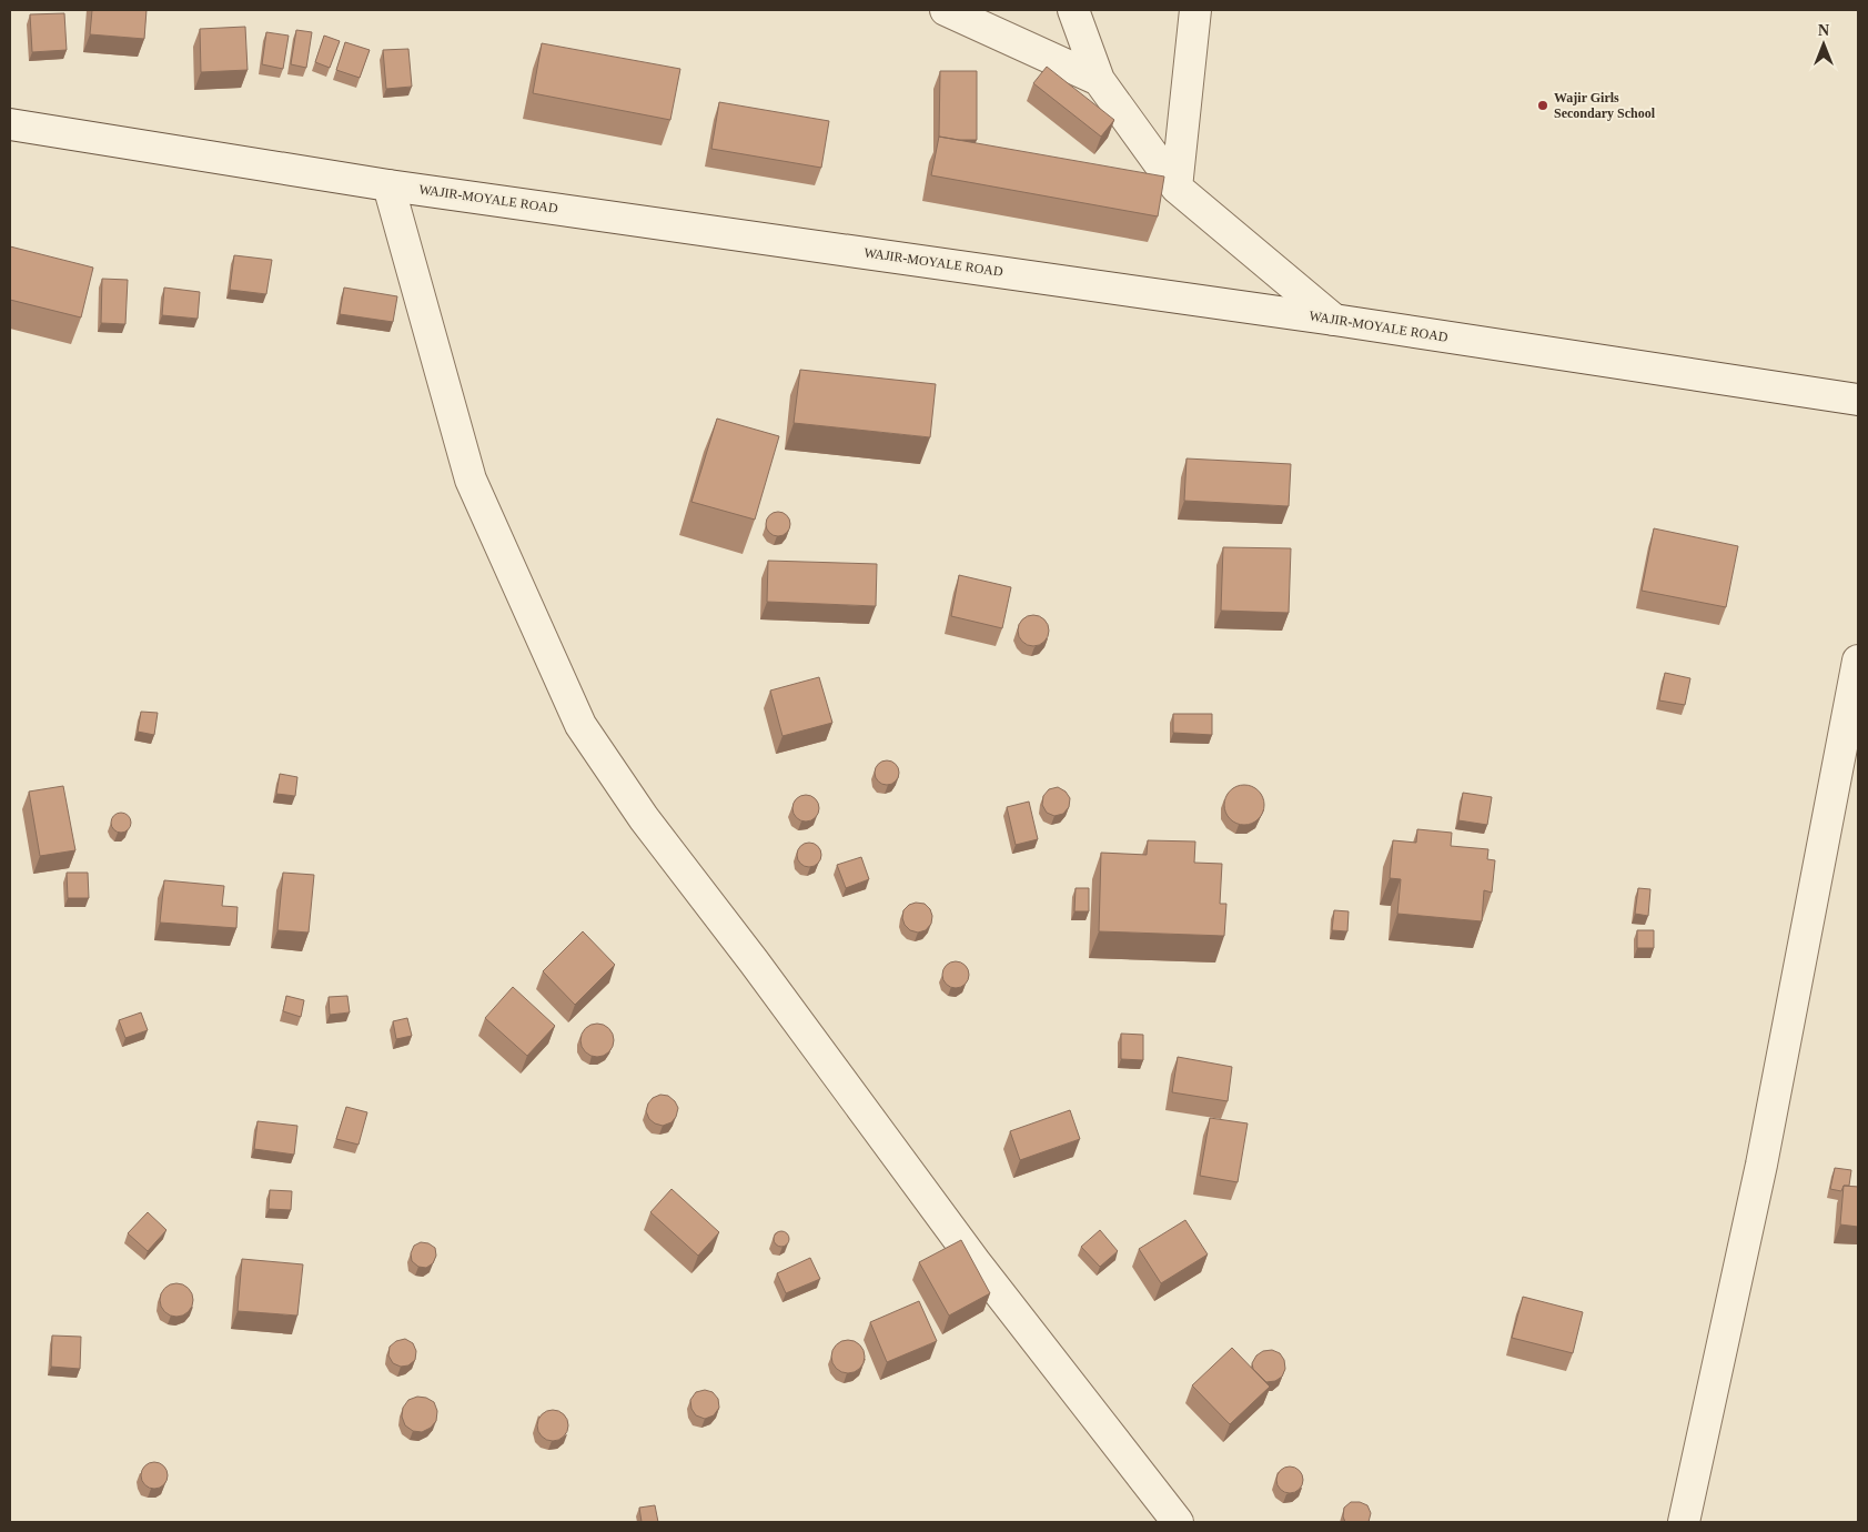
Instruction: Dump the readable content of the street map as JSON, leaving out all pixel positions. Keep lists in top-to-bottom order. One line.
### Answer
{"streets":{"street":["WAJIR-MOYALE ROAD"]},"places":["Wajir Girls Secondary School"],"north":"top"}
